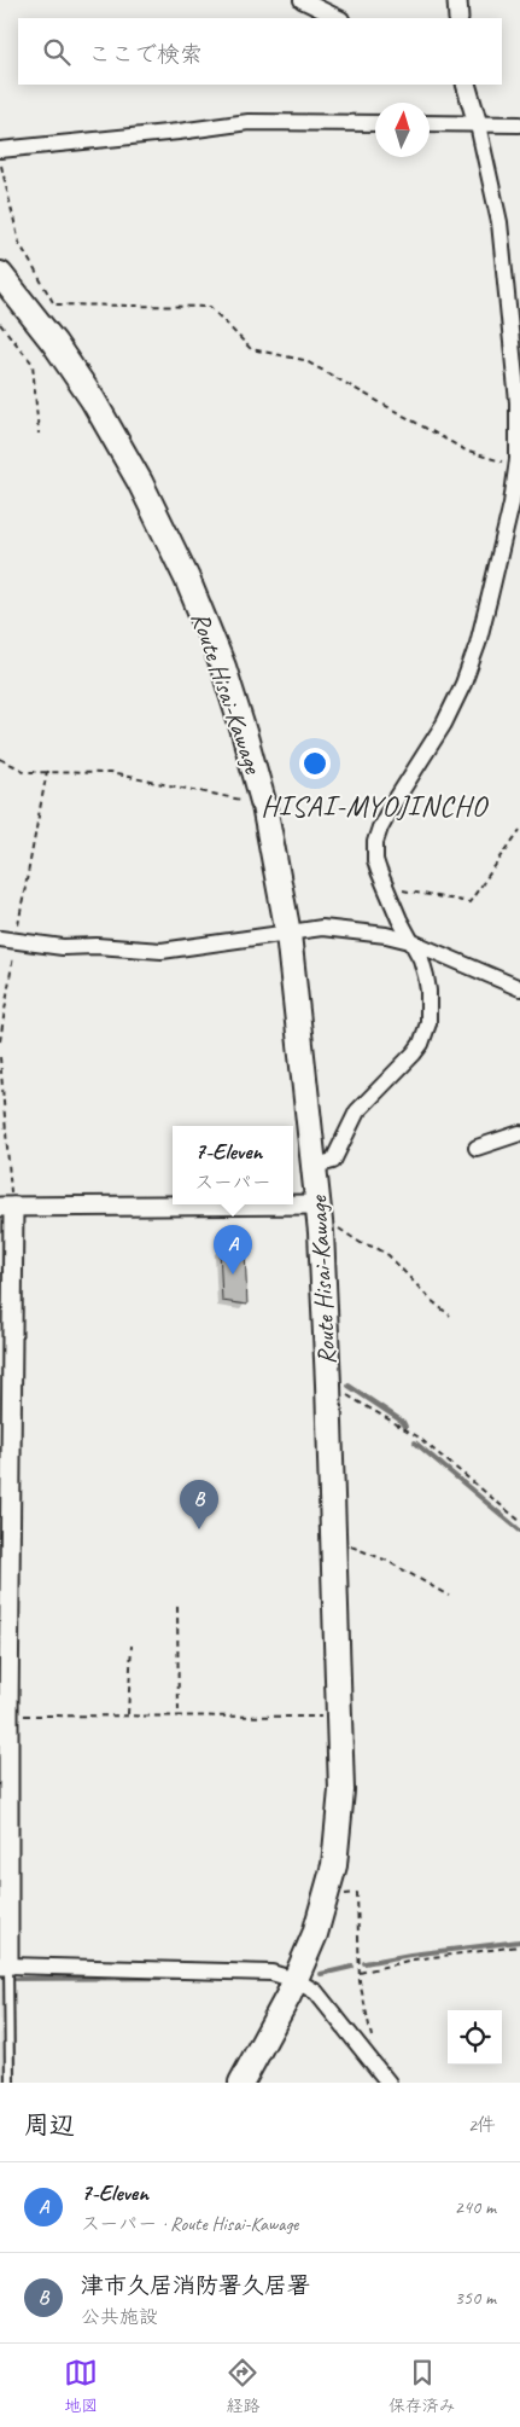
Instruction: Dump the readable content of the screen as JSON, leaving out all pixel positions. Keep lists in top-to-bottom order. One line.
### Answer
{"streets":{"main road":["Route Hisai-Kawage"]},"districts":["HISAI-MYOJINCHO"],"north":"top","page":{"search":"ここで検索","popup":["7-Eleven","スーパー"],"pins":["A","B"],"heading":["周辺","2件"],"list":[{"mark":"A","name":"7-Eleven","note":"スーパー · Route Hisai-Kawage","value":"240 m"},{"mark":"B","name":"津市久居消防署久居署","note":"公共施設","value":"350 m"}],"nav":["地図","経路","保存済み"]}}
